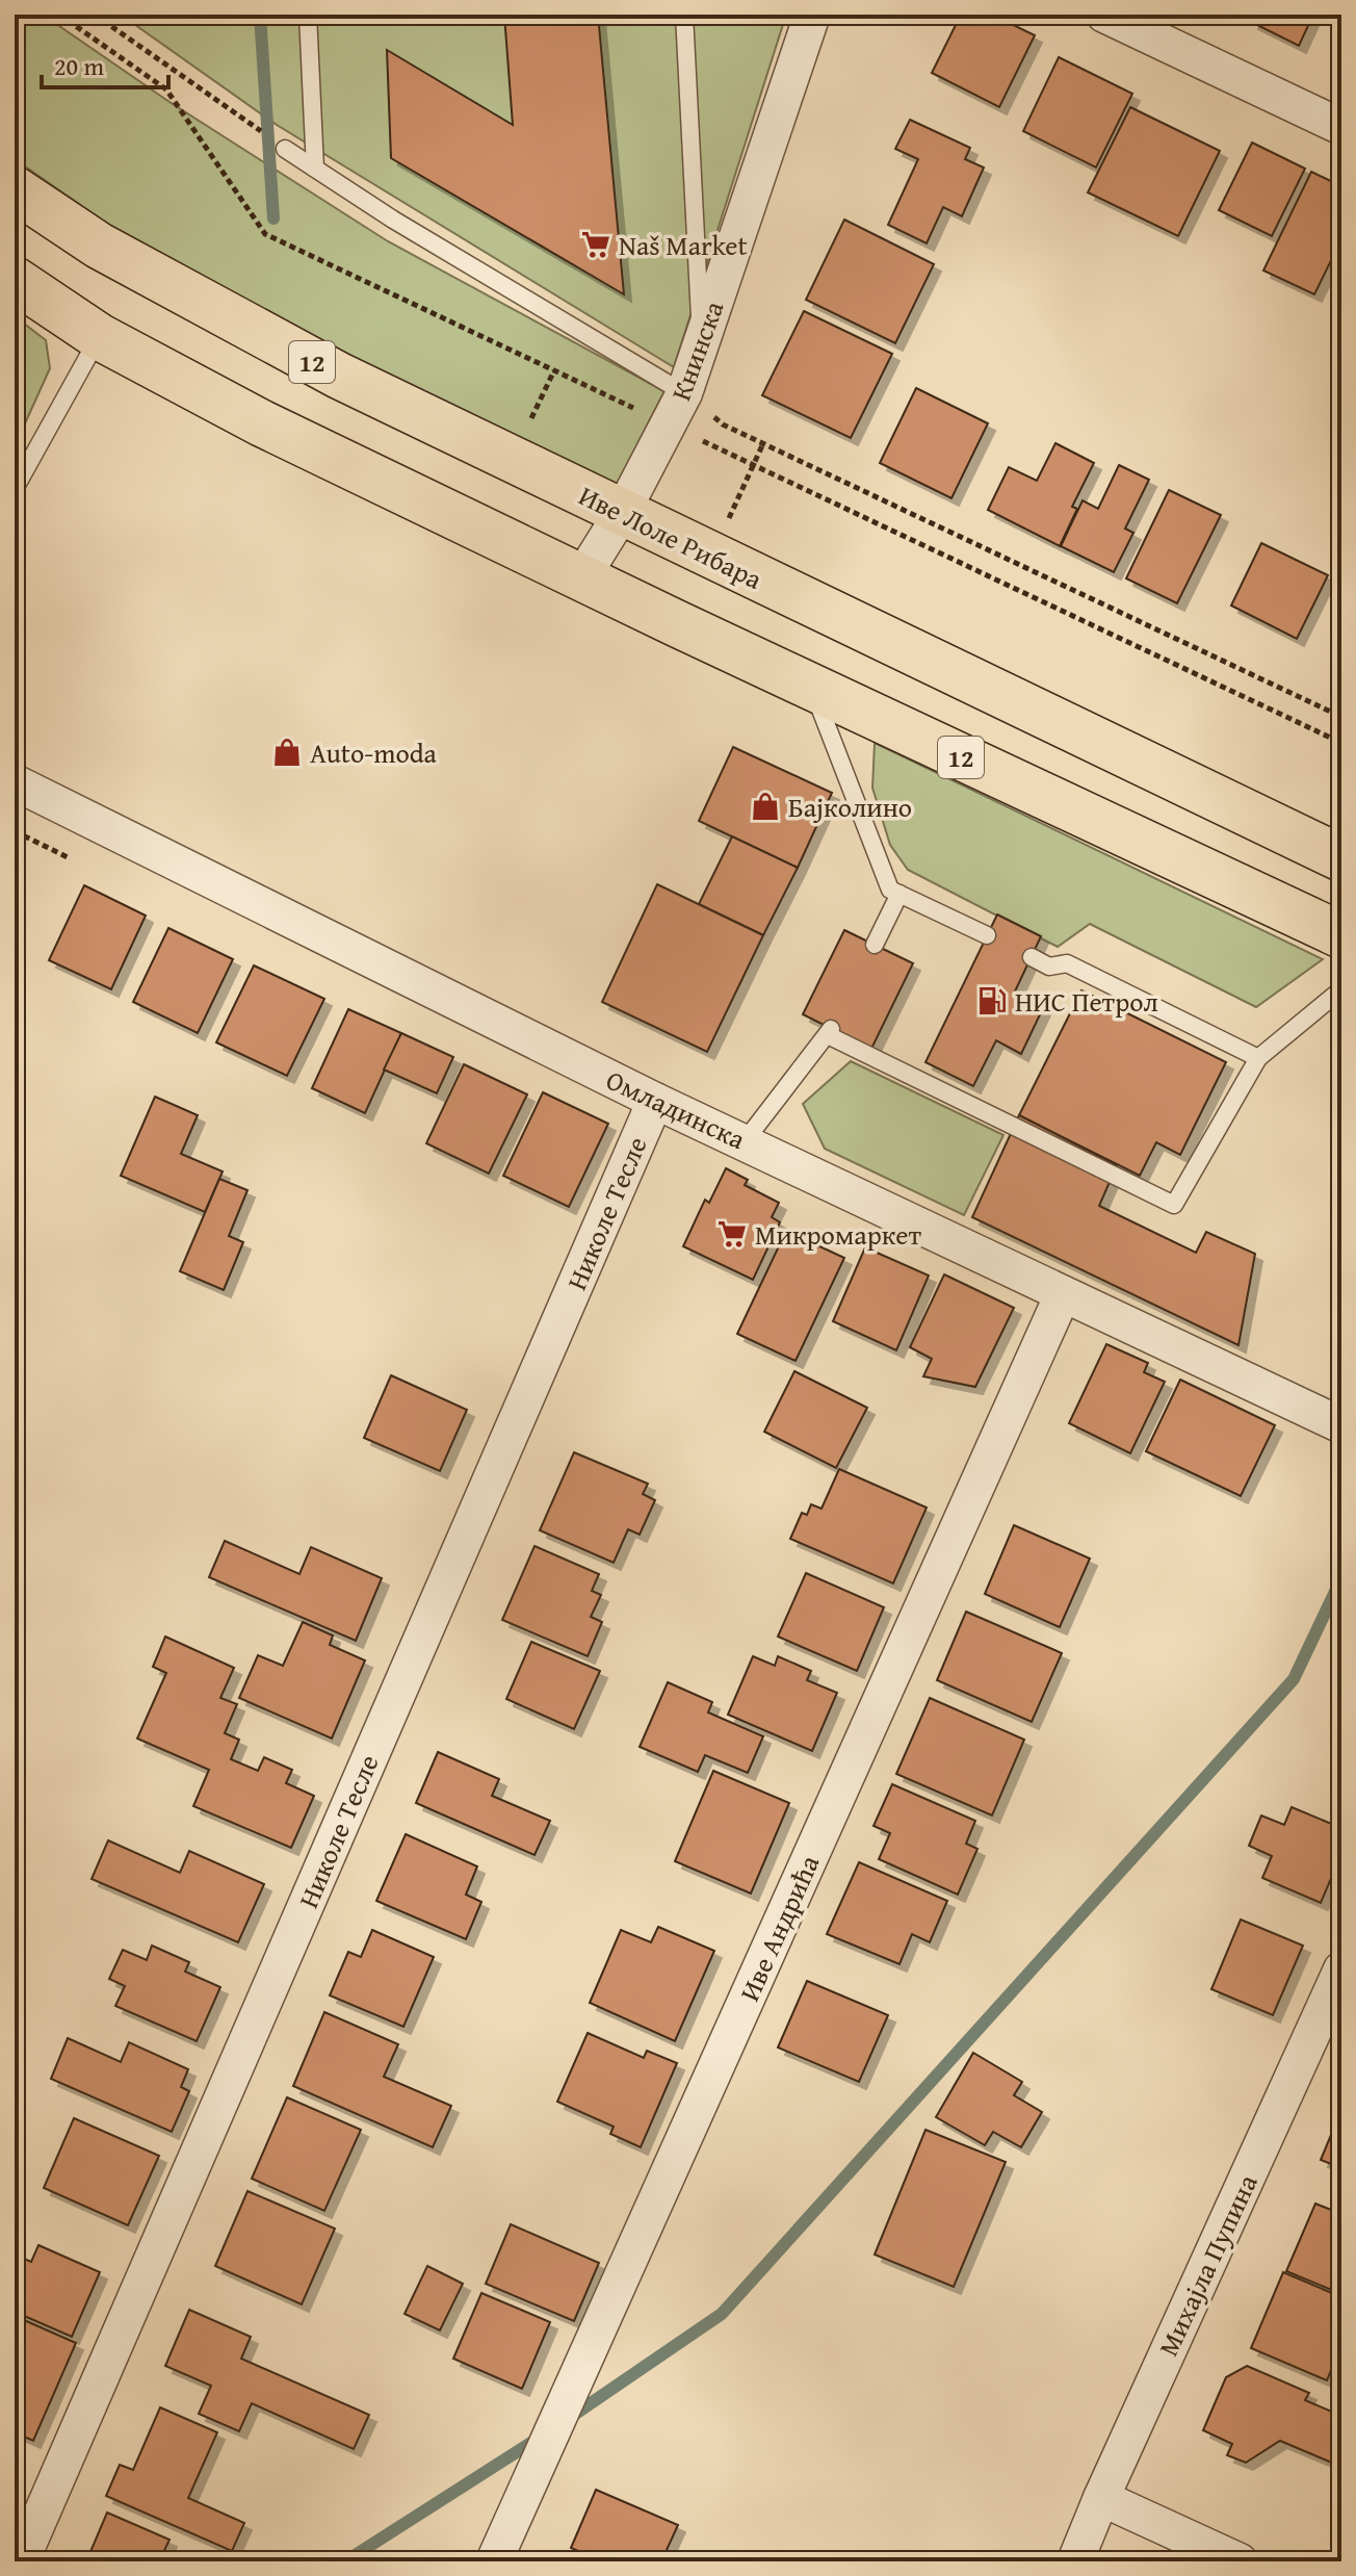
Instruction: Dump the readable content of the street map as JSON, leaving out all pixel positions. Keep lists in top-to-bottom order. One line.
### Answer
{"streets":{"main road":["12","Иве Лоле Рибара"],"street":["Книнска","Омладинска","Николе Тесле","Иве Андрића","Михајла Пупина"]},"crossings":[["Книнска","12"],["Книнска","Иве Лоле Рибара"],["Омладинска","Николе Тесле"],["Омладинска","Иве Андрића"]],"places":{"supermarket":["Naš Market","Микромаркет"],"shop":["Auto-moda","Бајколино"],"fuel station":["НИС Петрол"]},"scale_bar":"20 m"}
